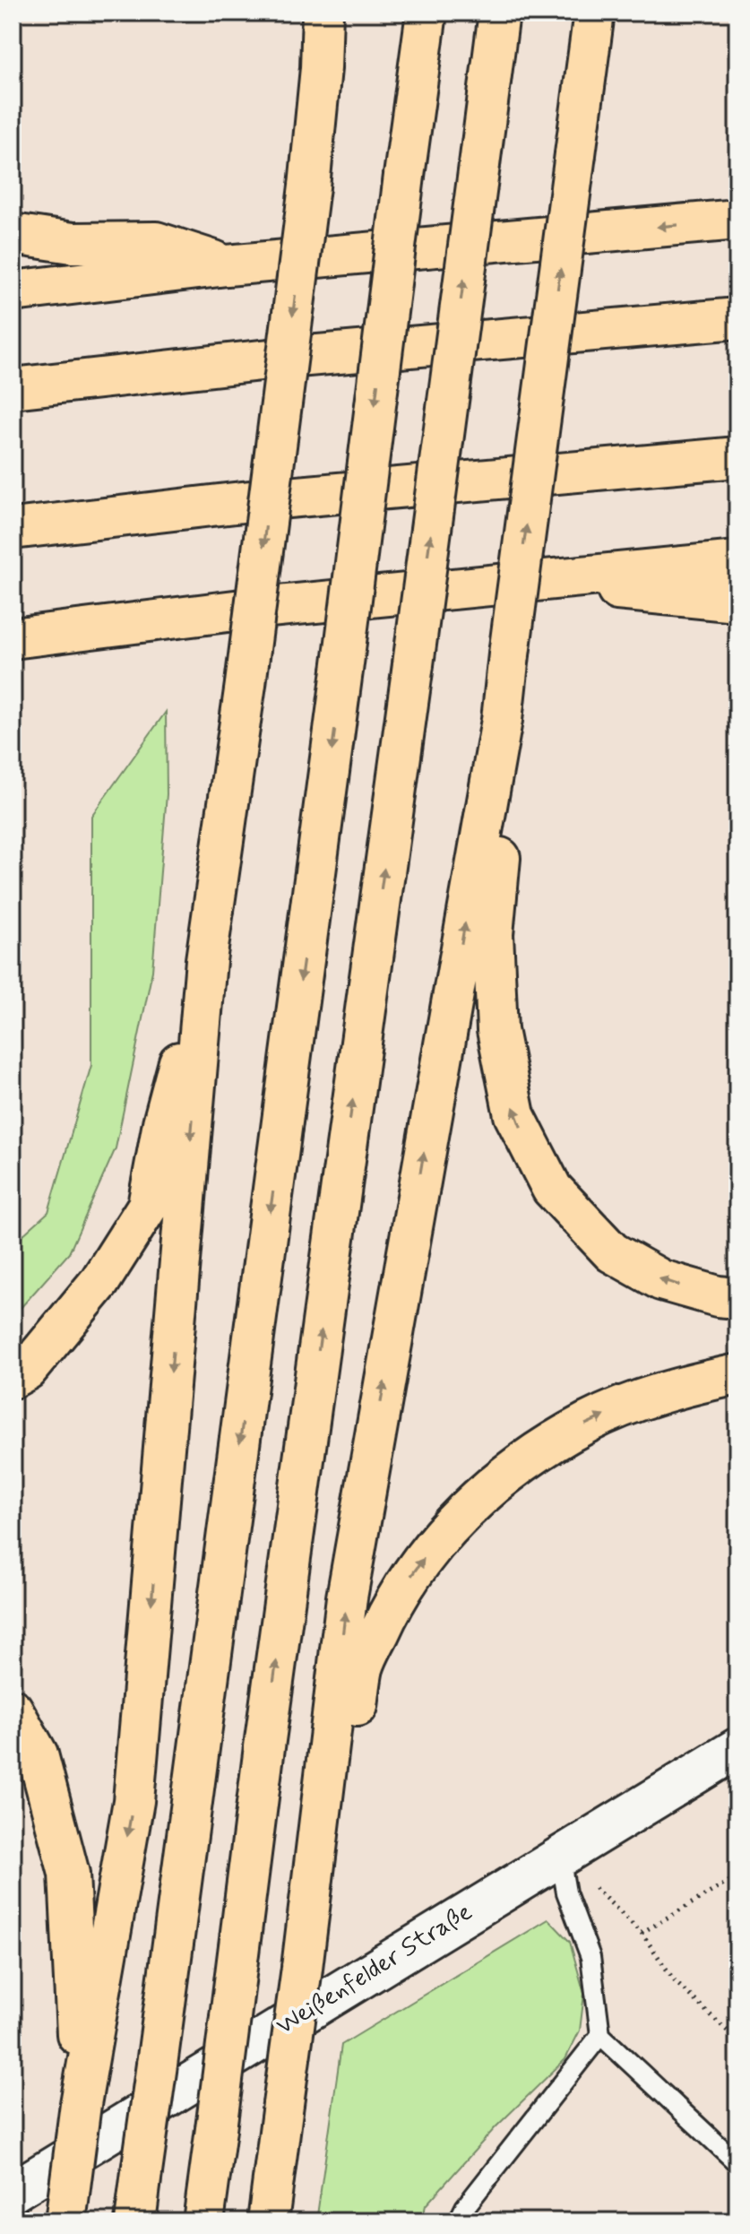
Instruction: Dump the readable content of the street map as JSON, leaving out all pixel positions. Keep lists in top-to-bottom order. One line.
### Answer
{"streets":{"street":["Weißenfelder Straße"]}}
